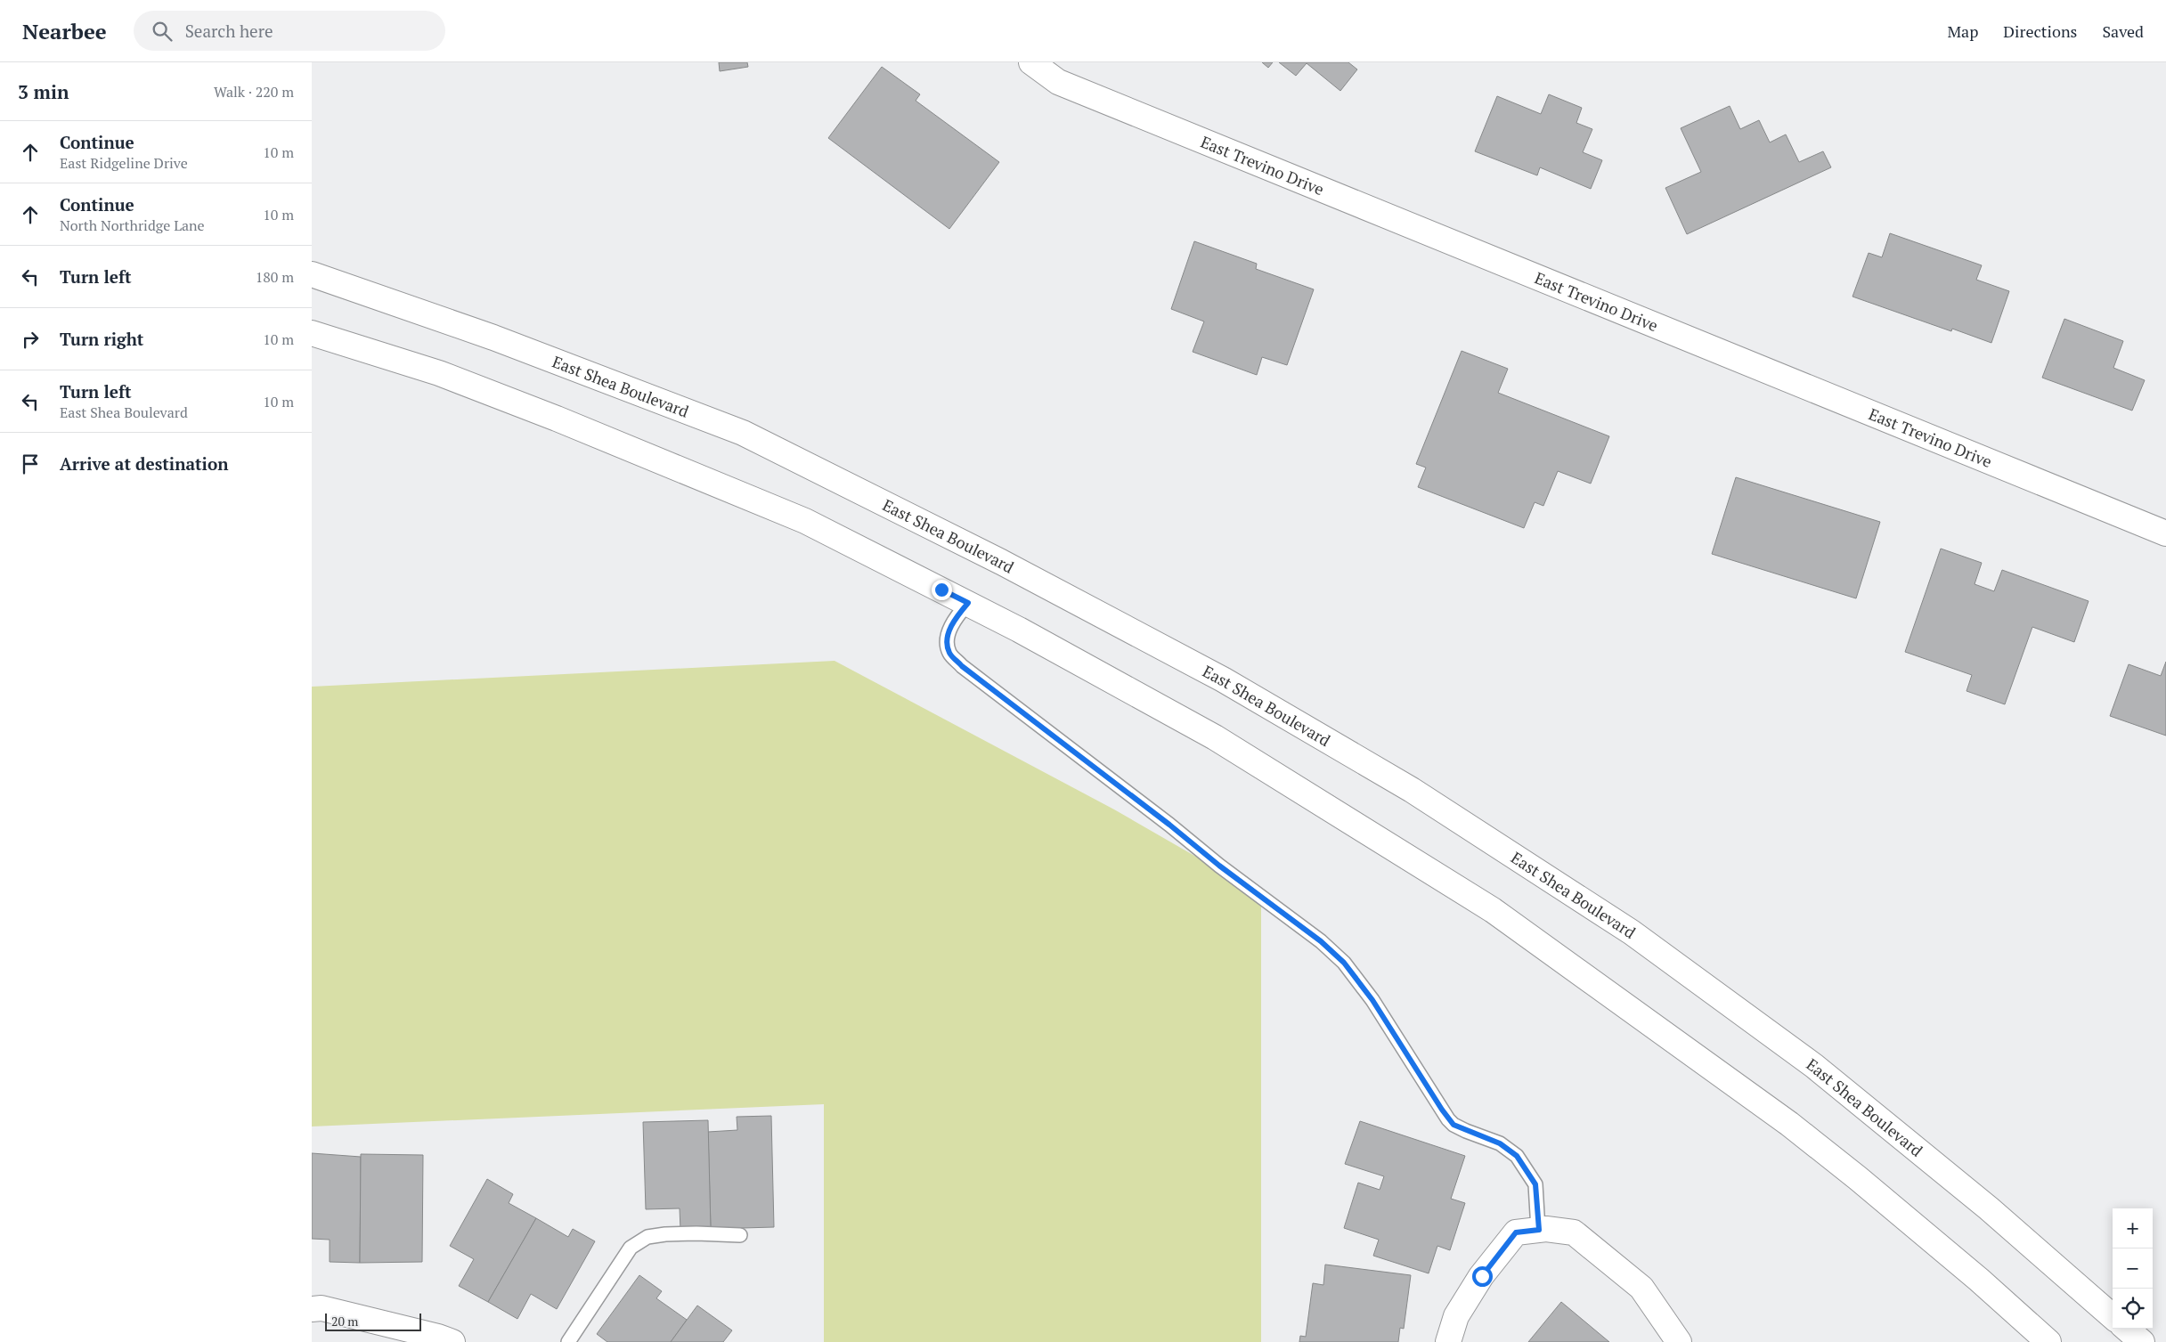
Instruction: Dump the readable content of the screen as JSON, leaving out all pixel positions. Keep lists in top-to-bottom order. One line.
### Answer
{"streets":{"main road":["East Trevino Drive","East Shea Boulevard"]},"scale_bar":"20 m","page":{"header":"Nearbee","search":"Search here","nav":["Map","Directions","Saved"],"heading":["3 min","Walk · 220 m"],"list":[["Continue","East Ridgeline Drive","10 m"],["Continue","North Northridge Lane","10 m"],["Turn left","180 m"],["Turn right","10 m"],["Turn left","East Shea Boulevard","10 m"],"Arrive at destination"],"map_buttons":["+","−"],"scale":"20 m"}}
